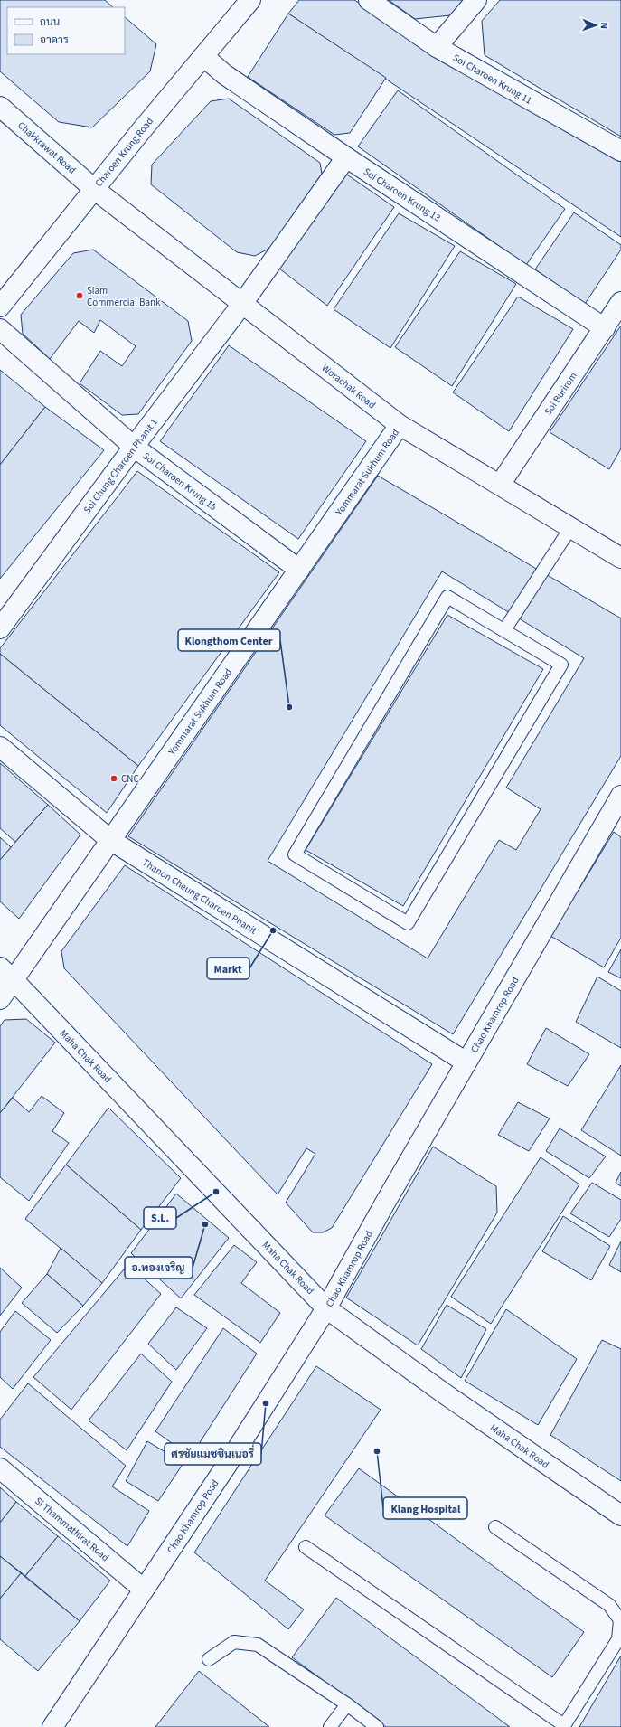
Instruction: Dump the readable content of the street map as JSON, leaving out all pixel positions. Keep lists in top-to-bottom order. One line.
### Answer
{"streets":{"street":["Soi Charoen Krung 11","Chakkrawat Road","Charoen Krung Road","Soi Charoen Krung 13","Worachak Road","Soi Burirom","Soi Chung Charoen Phanit 1","Yommarat Sukhum Road","Soi Charoen Krung 15","Thanon Cheung Charoen Phanit","Chao Khamrop Road","Maha Chak Road","Si Thammathirat Road"]},"crossings":[["Chakkrawat Road","Charoen Krung Road"],["Chakkrawat Road","Worachak Road"],["Charoen Krung Road","Soi Charoen Krung 13"],["Charoen Krung Road","Worachak Road"],["Soi Charoen Krung 13","Soi Burirom"],["Soi Charoen Krung 13","Soi Chung Charoen Phanit 1"],["Worachak Road","Soi Burirom"],["Worachak Road","Soi Chung Charoen Phanit 1"],["Worachak Road","Yommarat Sukhum Road"],["Soi Chung Charoen Phanit 1","Soi Charoen Krung 15"],["Yommarat Sukhum Road","Soi Charoen Krung 15"],["Yommarat Sukhum Road","Thanon Cheung Charoen Phanit"],["Yommarat Sukhum Road","Maha Chak Road"],["Thanon Cheung Charoen Phanit","Chao Khamrop Road"],["Chao Khamrop Road","Maha Chak Road"],["Chao Khamrop Road","Si Thammathirat Road"]],"places":["Siam Commercial Bank","Klongthom Center","CNC","Markt","S.L.","อ.ทองเจริญ","ศรชัยแมชชินเนอรี่","Klang Hospital"],"legend":["ถนน","อาคาร"],"north":"right"}
